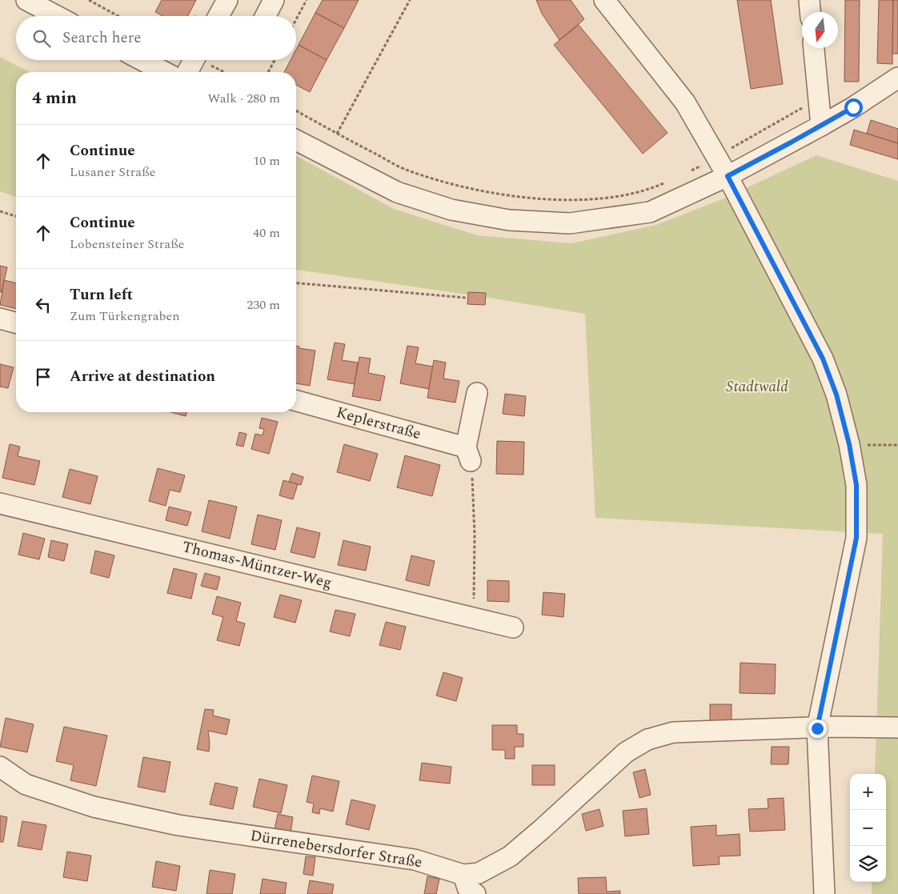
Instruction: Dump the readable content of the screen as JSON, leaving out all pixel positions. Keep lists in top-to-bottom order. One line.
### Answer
{"streets":{"street":["Keplerstraße","Thomas-Müntzer-Weg","Dürrenebersdorfer Straße"]},"parks":["Stadtwald"],"north":"bottom","page":{"search":"Search here","heading":["4 min","Walk · 280 m"],"list":[["Continue","Lusaner Straße","10 m"],["Continue","Lobensteiner Straße","40 m"],["Turn left","Zum Türkengraben","230 m"],"Arrive at destination"],"map_buttons":["+","−"]}}
